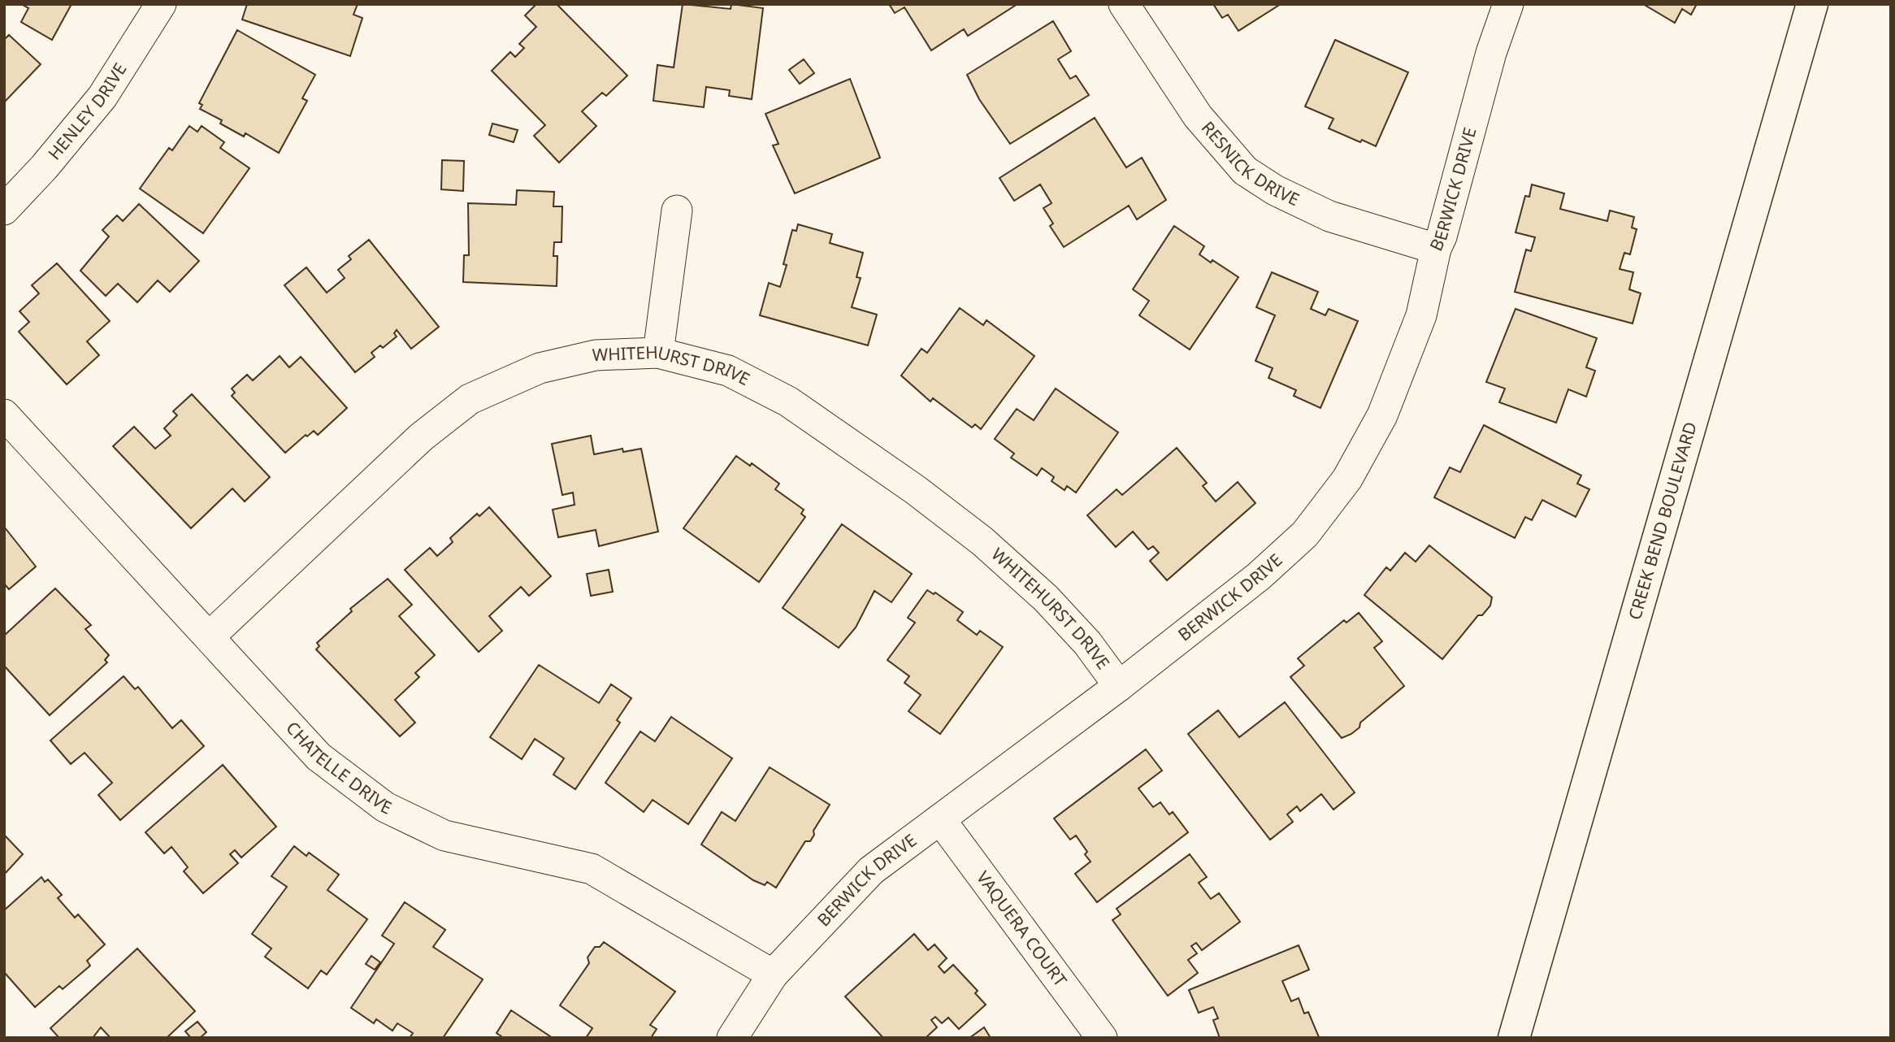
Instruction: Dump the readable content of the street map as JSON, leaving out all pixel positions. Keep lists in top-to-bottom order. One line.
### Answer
{"streets":{"street":["HENLEY DRIVE","RESNICK DRIVE","BERWICK DRIVE","WHITEHURST DRIVE","CREEK BEND BOULEVARD","CHATELLE DRIVE","VAQUERA COURT"]},"crossings":[["RESNICK DRIVE","BERWICK DRIVE"],["BERWICK DRIVE","WHITEHURST DRIVE"],["BERWICK DRIVE","CHATELLE DRIVE"],["BERWICK DRIVE","VAQUERA COURT"],["WHITEHURST DRIVE","CHATELLE DRIVE"]]}
